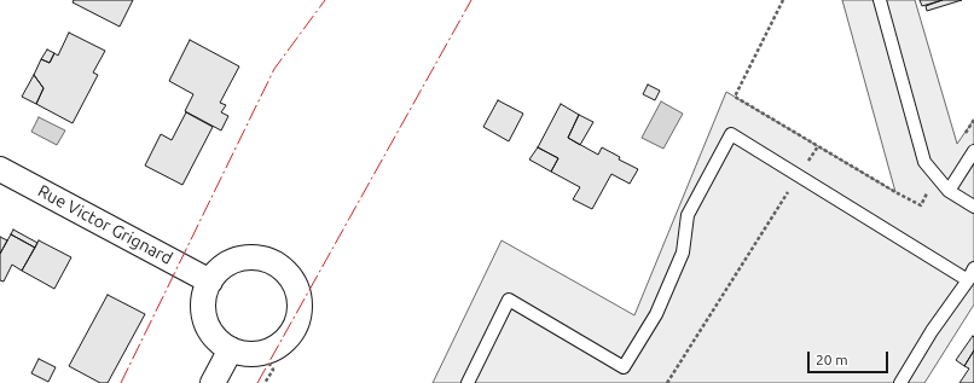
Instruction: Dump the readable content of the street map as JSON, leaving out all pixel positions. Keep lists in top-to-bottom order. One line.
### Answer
{"streets":{"street":["Rue Victor Grignard"]},"scale_bar":"20 m"}
